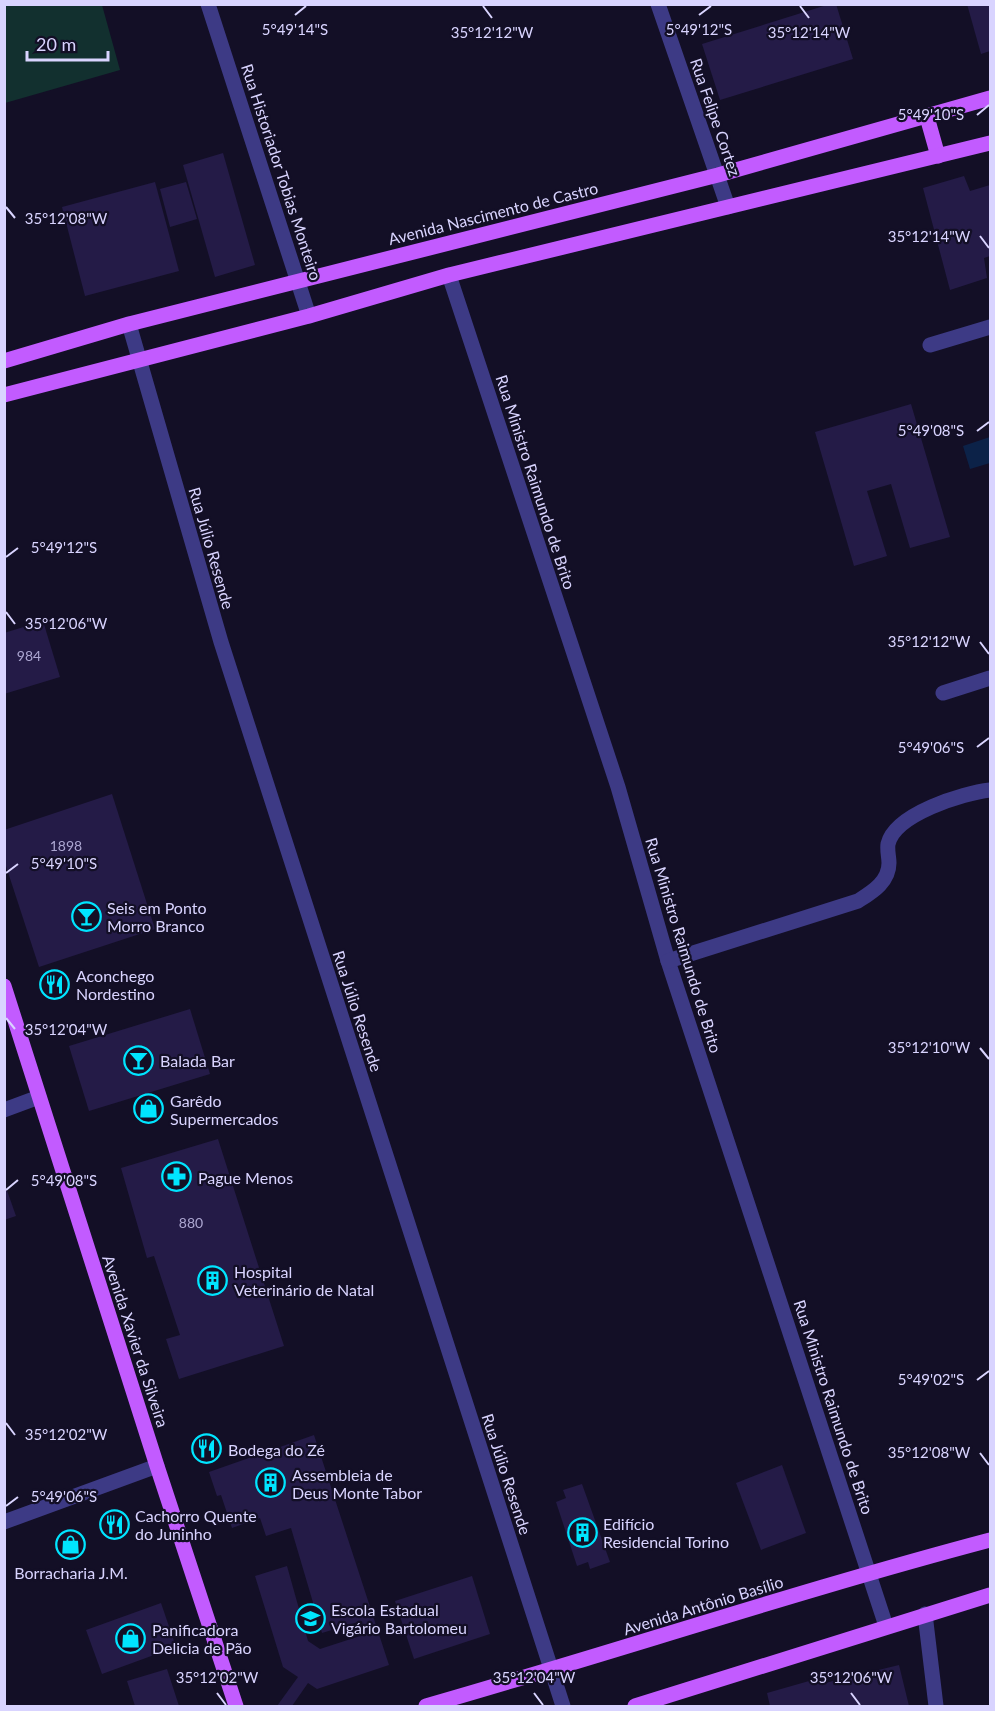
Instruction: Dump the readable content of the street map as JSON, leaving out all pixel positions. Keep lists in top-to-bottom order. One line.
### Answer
{"streets":{"main road":["Avenida Nascimento de Castro","Avenida Xavier da Silveira","Avenida Antônio Basílio"],"street":["Rua Felipe Cortez","Rua Historiador Tobias Monteiro","Rua Ministro Raimundo de Brito","Rua Júlio Resende"]},"crossings":[["Rua Felipe Cortez","Avenida Nascimento de Castro"],["Rua Historiador Tobias Monteiro","Avenida Nascimento de Castro"],["Avenida Nascimento de Castro","Rua Júlio Resende"],["Rua Ministro Raimundo de Brito","Avenida Antônio Basílio"],["Rua Júlio Resende","Avenida Antônio Basílio"]],"places":{"bar":["Seis em Ponto Morro Branco","Balada Bar"],"restaurant":["Aconchego Nordestino","Bodega do Zé","Cachorro Quente do Juninho"],"shop":["Garêdo Supermercados","Borracharia J.M.","Panificadora Delicia de Pão"],"pharmacy":["Pague Menos"],"building":["Hospital Veterinário de Natal","Assembleia de Deus Monte Tabor","Edifício Residencial Torino"],"school or university":["Escola Estadual Vigário Bartolomeu"]},"house_numbers":["984","1898","880"],"scale_bar":"20 m","coordinates":["5°49'14\"S","5°49'12\"S","35°12'12\"W","35°12'14\"W","5°49'10\"S","35°12'08\"W","5°49'08\"S","35°12'06\"W","5°49'06\"S","35°12'04\"W","35°12'10\"W","5°49'02\"S","35°12'02\"W"]}
